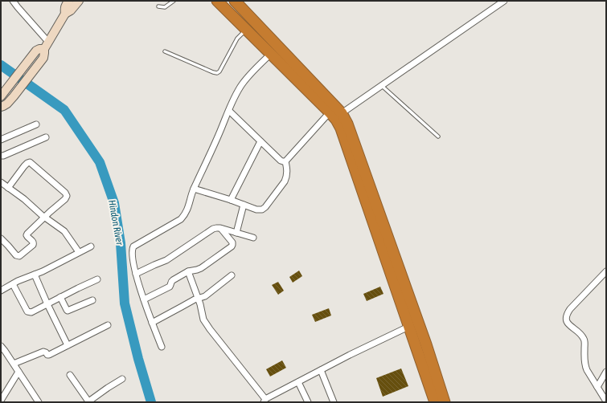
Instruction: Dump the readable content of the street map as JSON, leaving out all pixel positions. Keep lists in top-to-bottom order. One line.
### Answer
{"water":["Hindon River"]}
